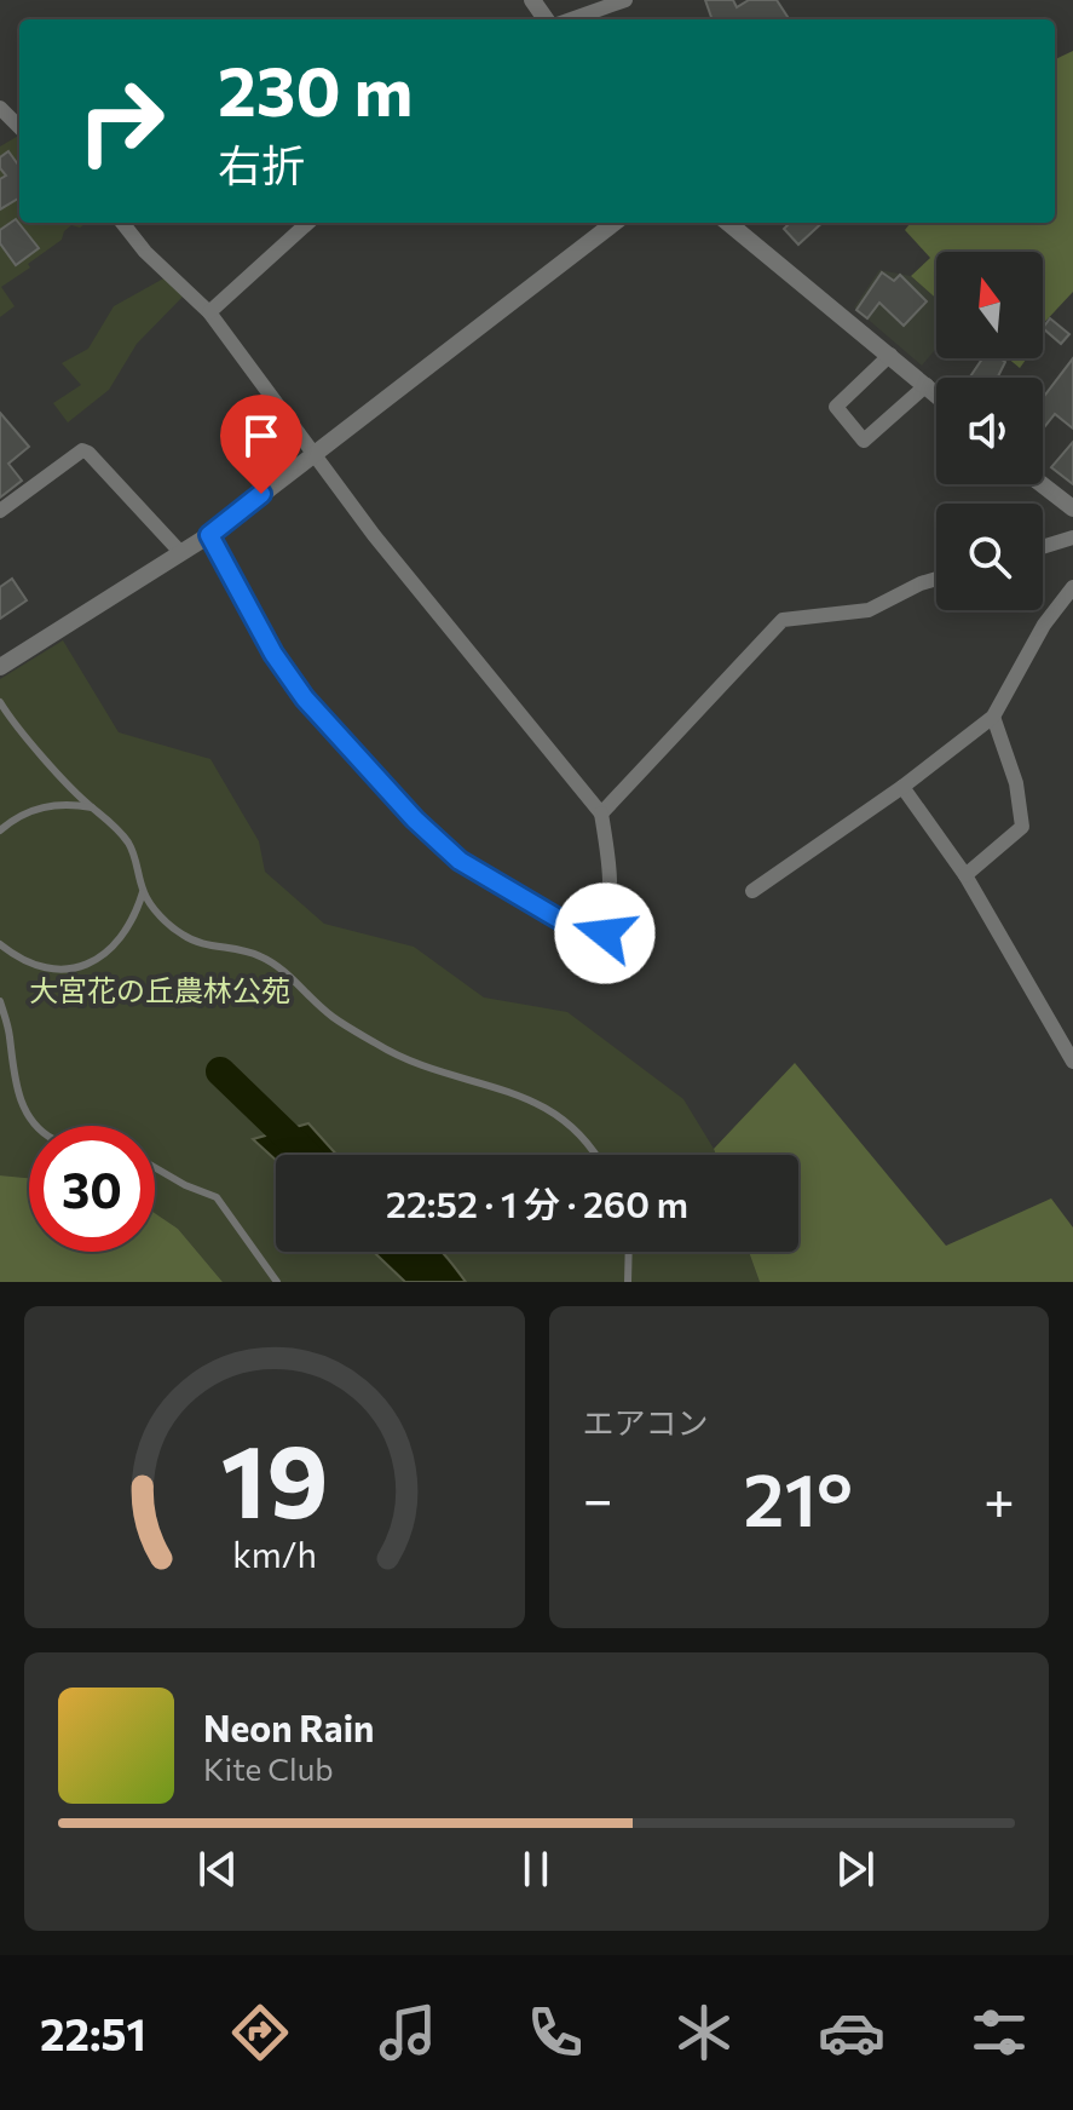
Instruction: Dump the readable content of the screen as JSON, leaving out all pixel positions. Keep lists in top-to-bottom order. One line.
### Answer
{"parks":["大宮花の丘農林公苑"],"north":"top","page":{"turn":["230 m","右折"],"limit":"30","trip":"22:52 · 1 分 · 260 m","tile":"エアコン","heat":["−","21°","+"],"song":["Neon Rain","Kite Club"],"tabs":"22:51","gauge":["19","km/h"]}}
